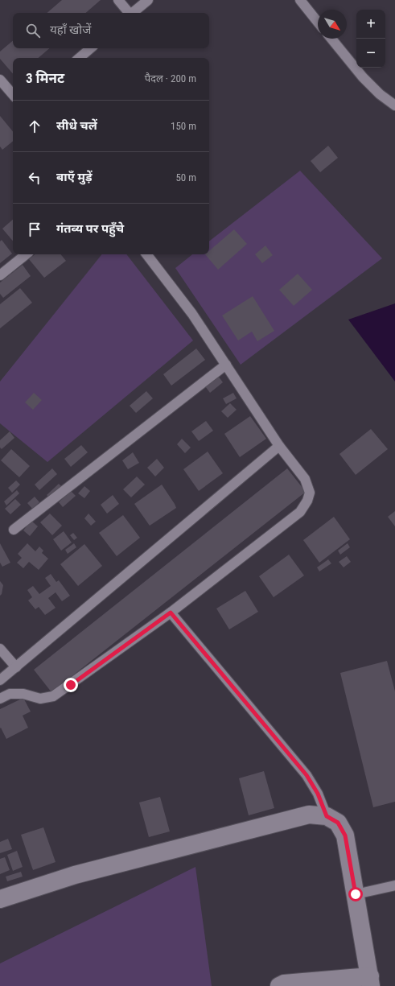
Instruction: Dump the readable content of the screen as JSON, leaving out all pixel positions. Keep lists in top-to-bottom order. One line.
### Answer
{"north":"bottom right","page":{"map_buttons":["+","−"],"search":"यहाँ खोजें","heading":["3 मिनट","पैदल · 200 m"],"list":[["सीधे चलें","150 m"],["बाएँ मुड़ें","50 m"],"गंतव्य पर पहुँचे"]}}
